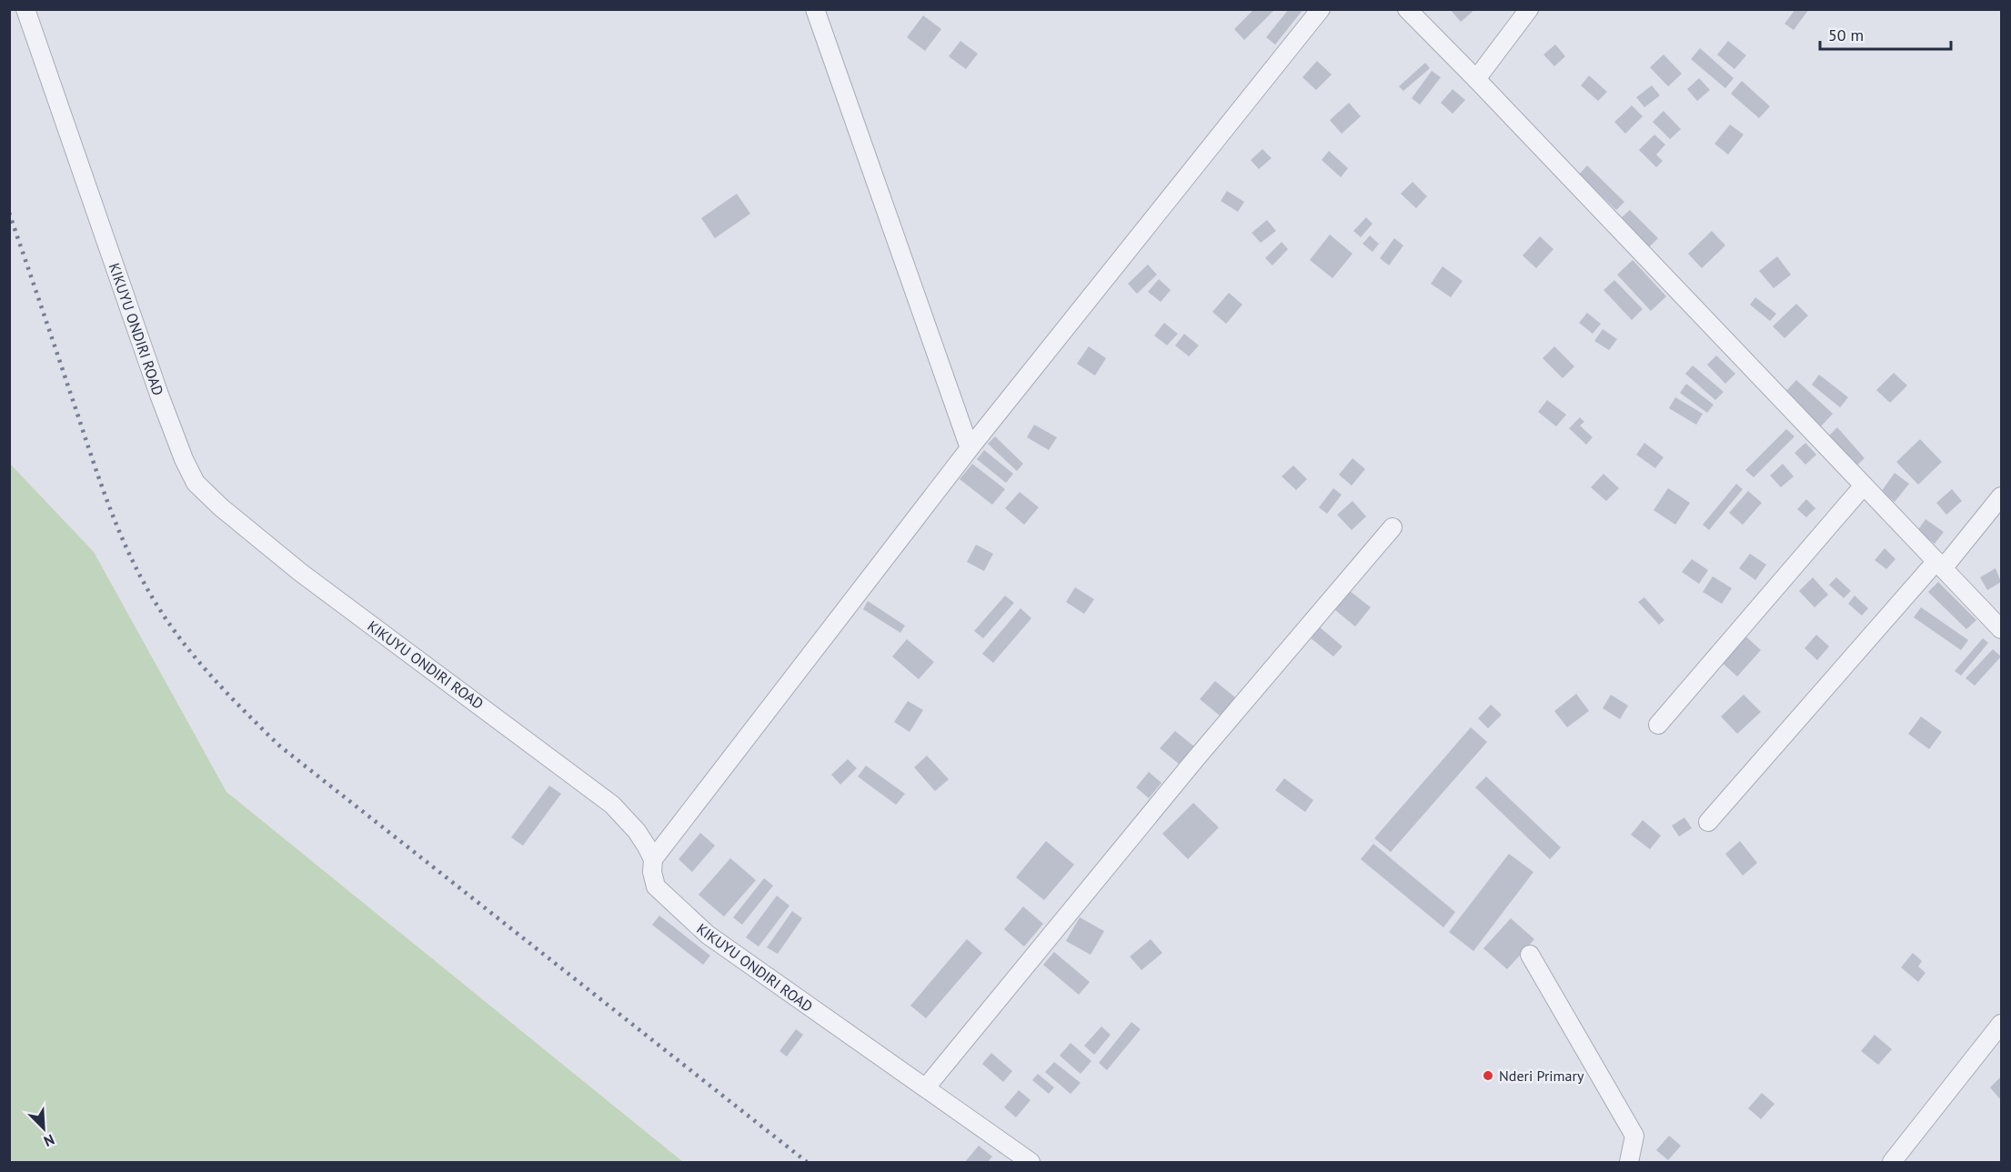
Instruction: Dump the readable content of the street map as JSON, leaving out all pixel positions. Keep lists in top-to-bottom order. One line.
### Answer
{"streets":{"street":["KIKUYU ONDIRI ROAD"]},"places":["Nderi Primary"],"scale_bar":"50 m","north":"bottom right"}
